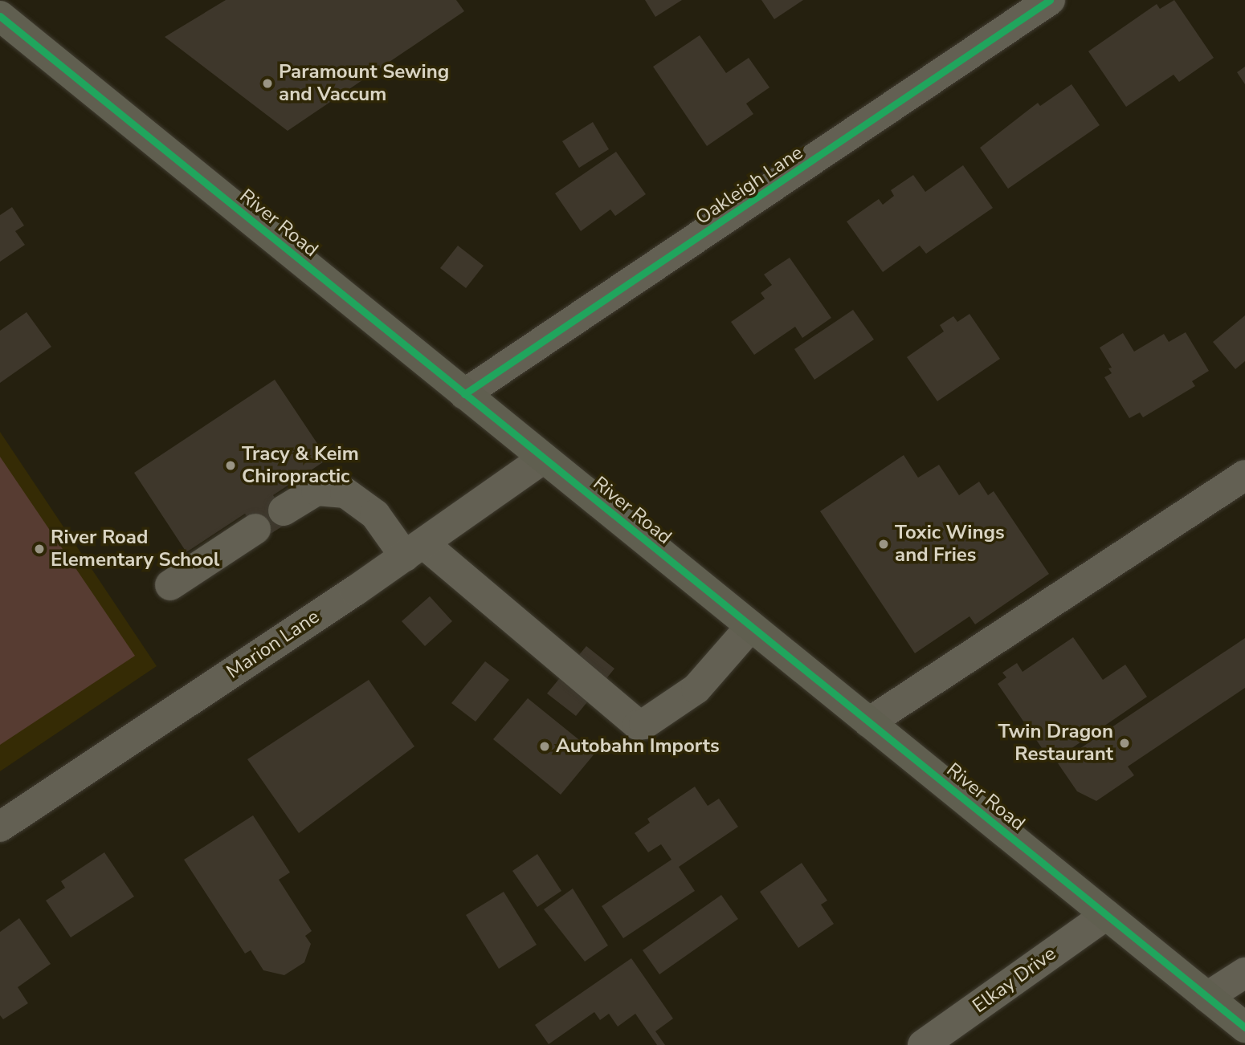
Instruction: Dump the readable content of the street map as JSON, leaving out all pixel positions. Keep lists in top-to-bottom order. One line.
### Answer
{"streets":{"main road":["River Road"],"street":["Oakleigh Lane","Marion Lane","Elkay Drive"]},"crossings":[["Oakleigh Lane","River Road"],["River Road","Marion Lane"],["River Road","Elkay Drive"]],"places":["Paramount Sewing and Vaccum","Tracy & Keim Chiropractic","Toxic Wings and Fries","River Road Elementary School","Twin Dragon Restaurant","Autobahn Imports"]}
